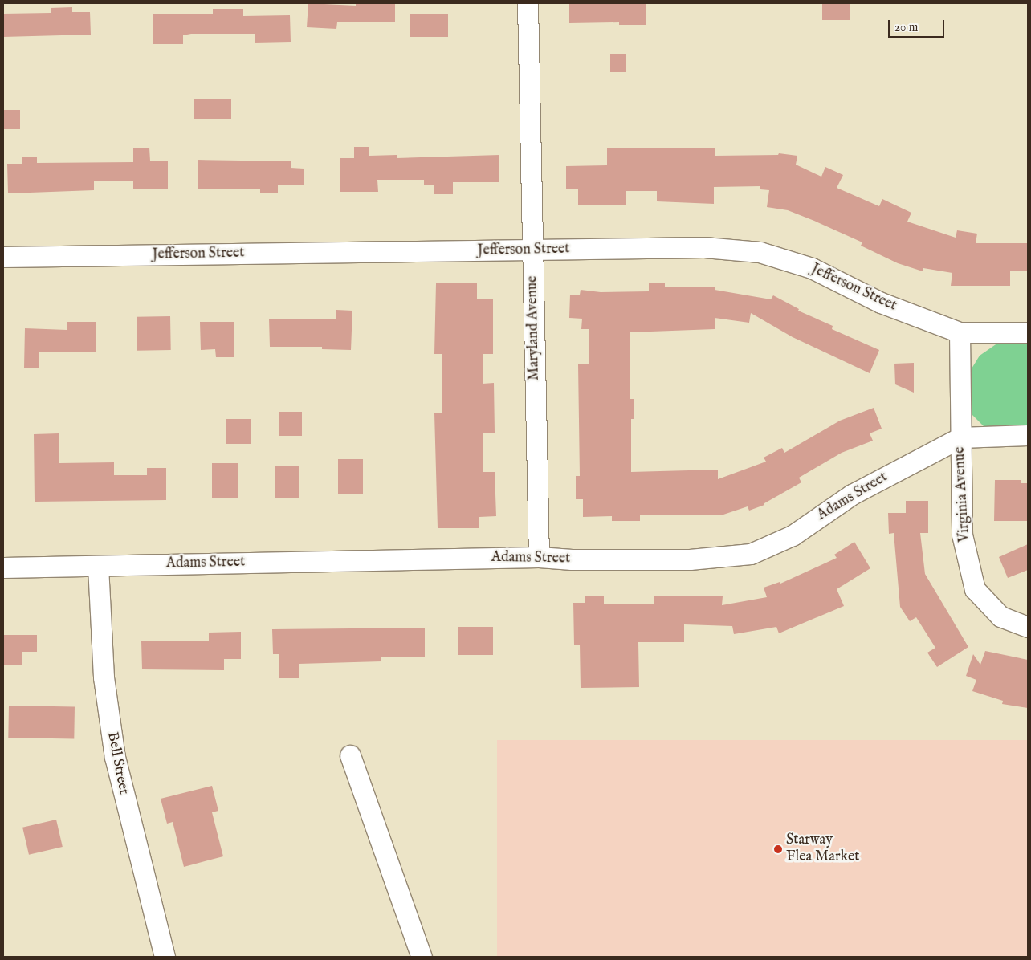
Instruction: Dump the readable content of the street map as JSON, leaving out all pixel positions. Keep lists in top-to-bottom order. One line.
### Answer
{"streets":{"street":["Jefferson Street","Maryland Avenue","Virginia Avenue","Adams Street","Bell Street"]},"crossings":[["Jefferson Street","Maryland Avenue"],["Jefferson Street","Virginia Avenue"],["Maryland Avenue","Adams Street"],["Virginia Avenue","Adams Street"],["Adams Street","Bell Street"]],"places":["Starway Flea Market"],"scale_bar":"20 m"}
